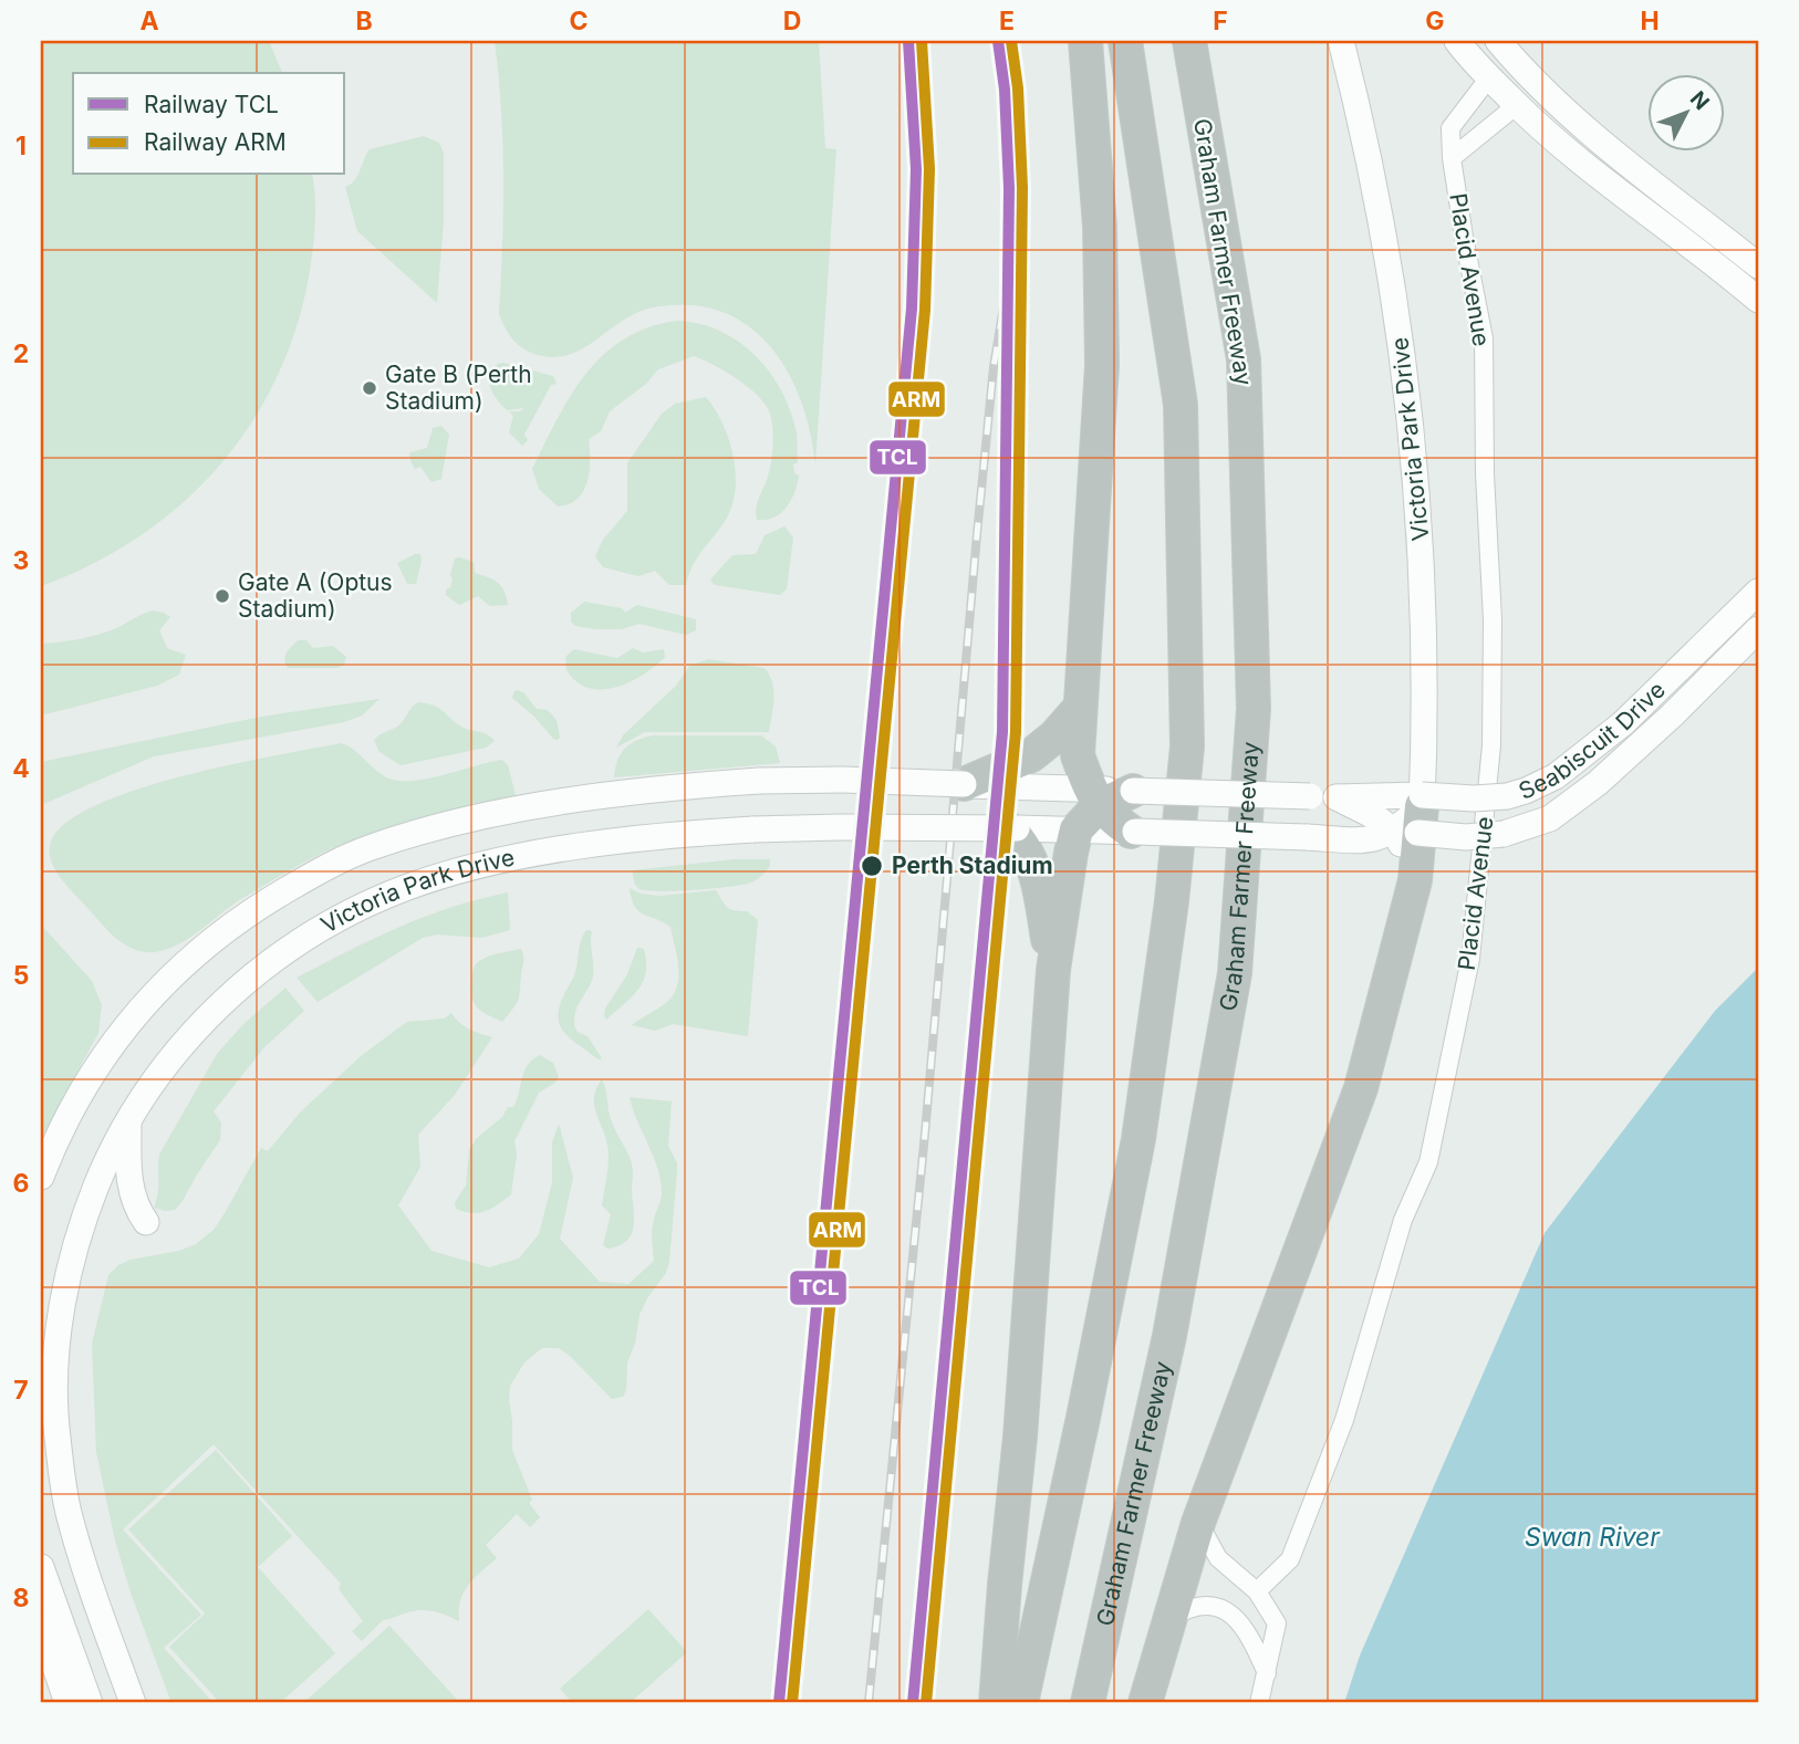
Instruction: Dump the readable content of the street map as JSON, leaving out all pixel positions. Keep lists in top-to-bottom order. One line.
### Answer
{"streets":{"highway":["Graham Farmer Freeway"],"street":["Placid Avenue","Victoria Park Drive","Seabiscuit Drive"]},"crossings":[["Victoria Park Drive","Seabiscuit Drive"]],"water":["Swan River"],"places":["Gate B (Perth Stadium)","Gate A (Optus Stadium)","Perth Stadium"],"lines":["rail line TCL","rail line ARM"],"legend":["Railway TCL","Railway ARM"],"north":"top right","grid":{"columns":["A","B","C","D","E","F","G","H"],"rows":["1","2","3","4","5","6","7","8"]}}
